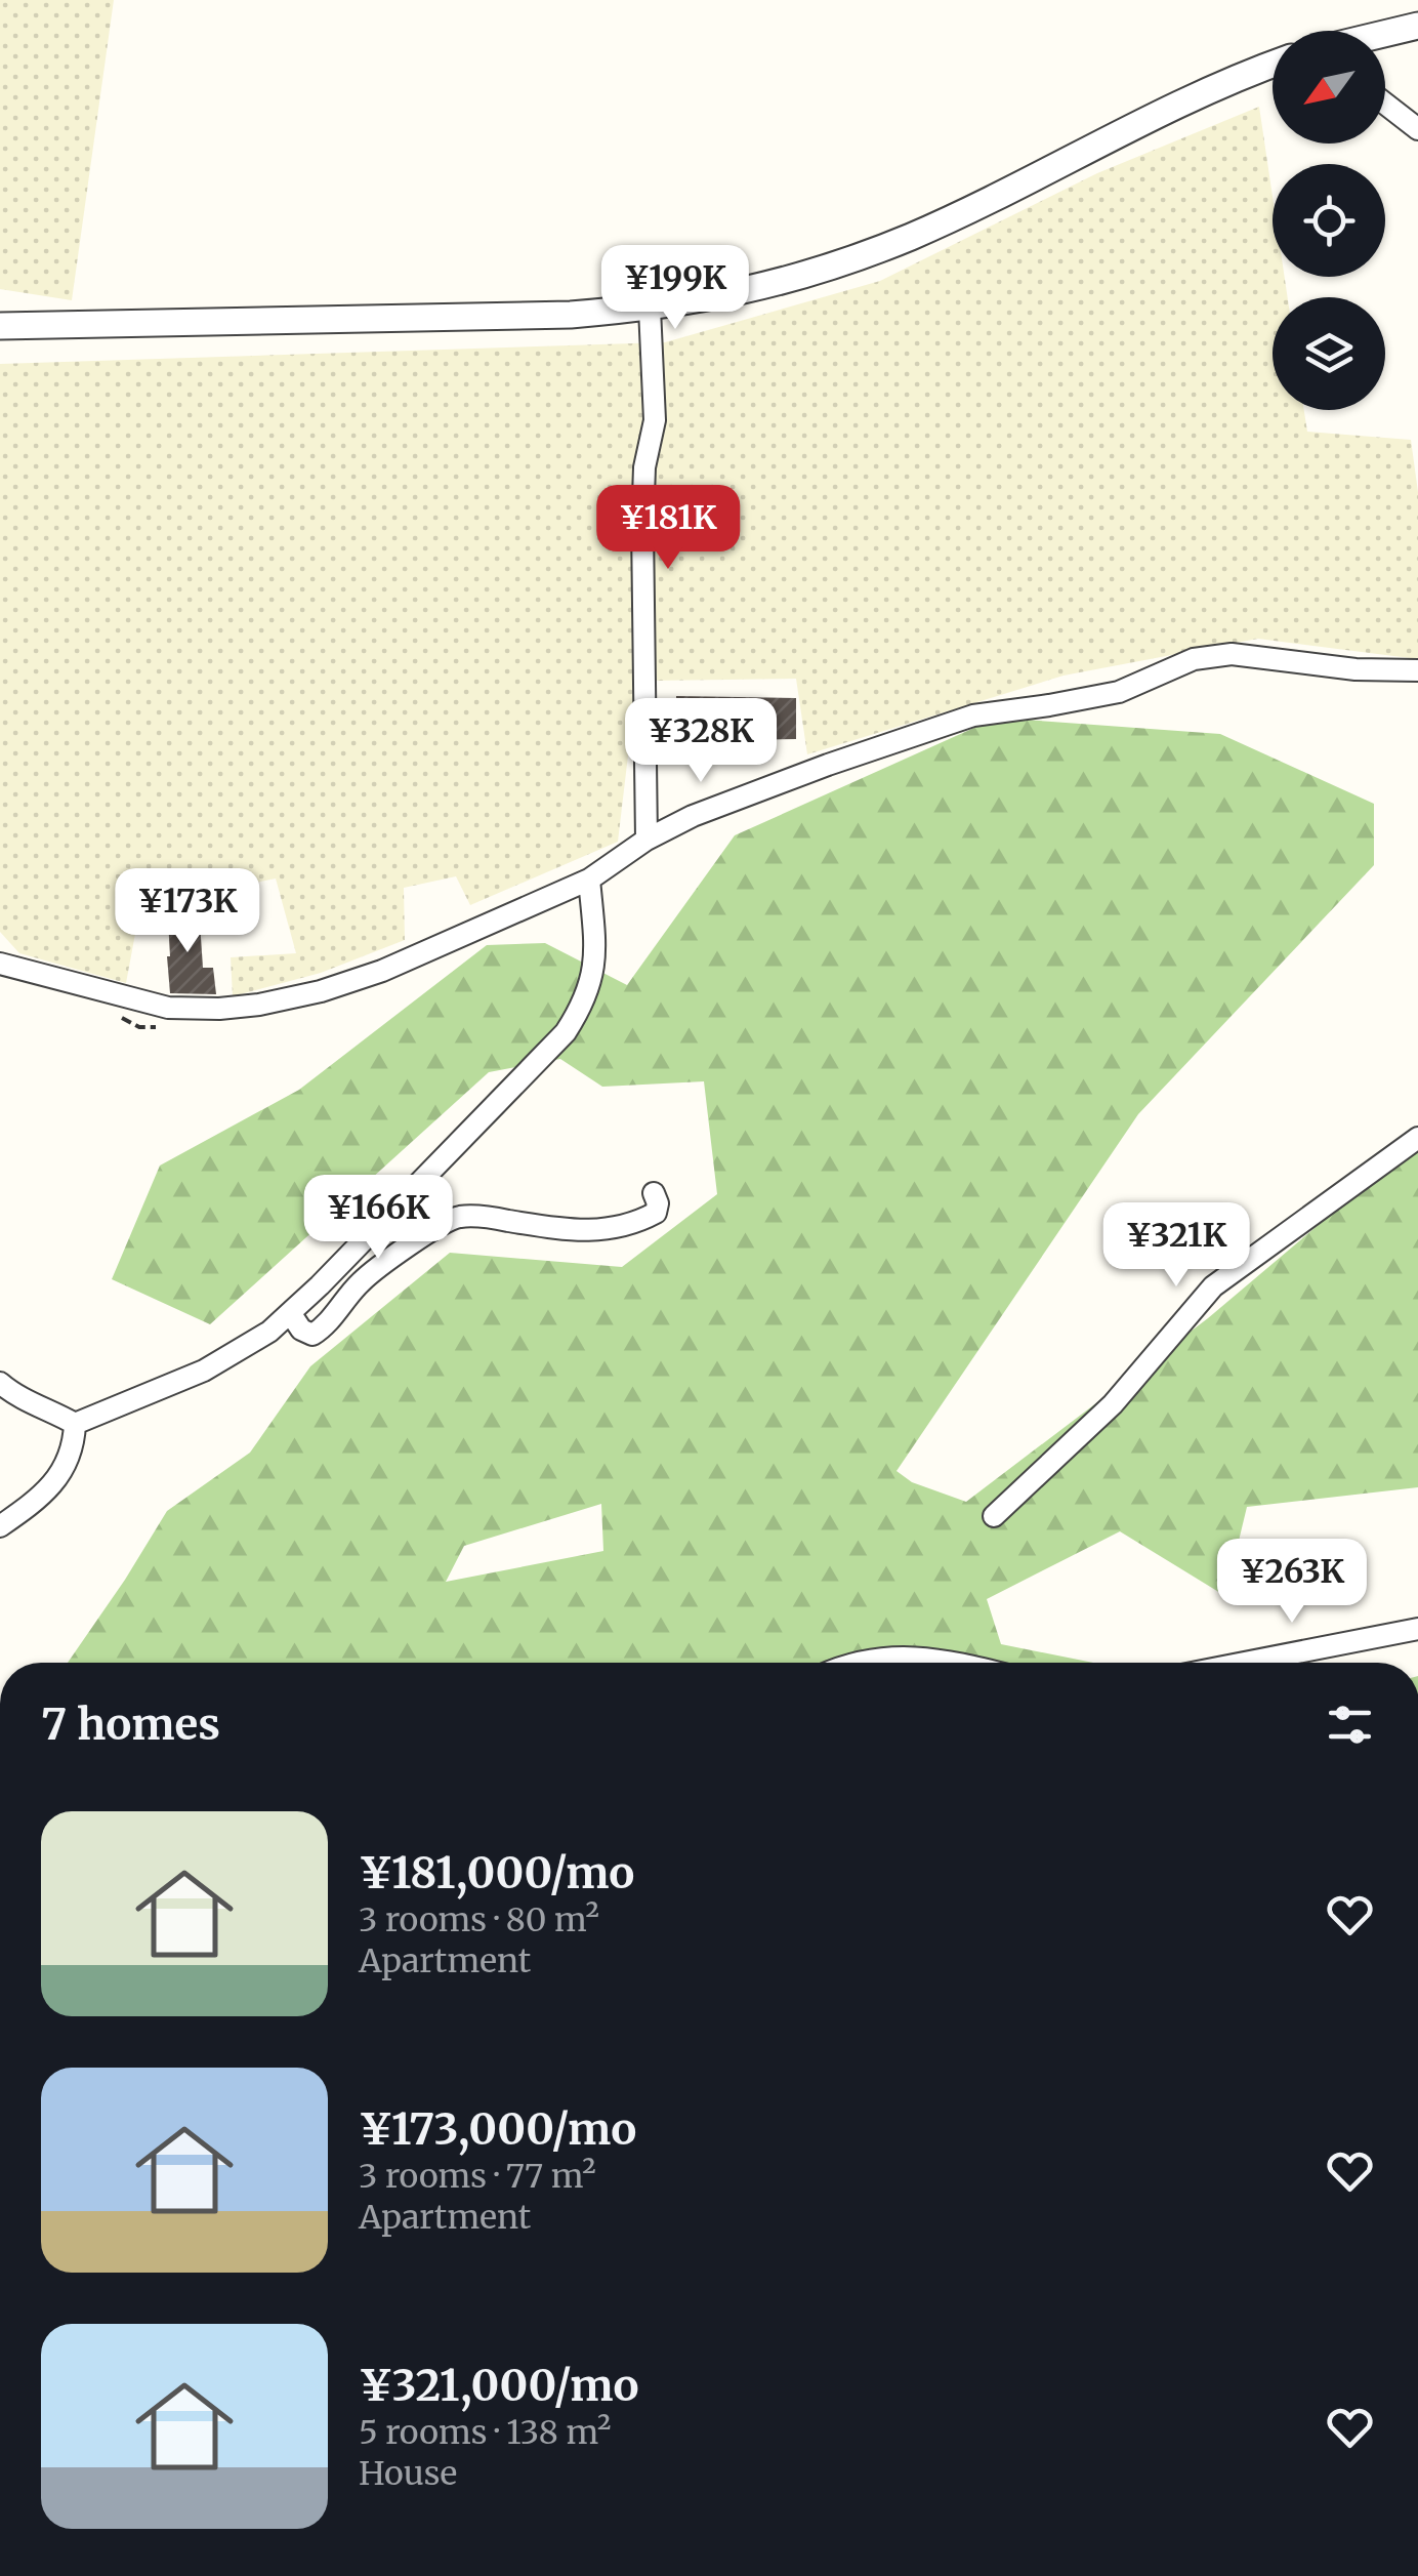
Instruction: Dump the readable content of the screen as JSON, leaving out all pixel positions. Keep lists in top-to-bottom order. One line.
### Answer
{"north":"bottom left","page":{"price":["¥199K","¥181K","¥328K","¥173K","¥166K","¥321K","¥263K"],"heading":"7 homes","list":[{"name":"¥181,000/mo","note":"3 rooms · 80 m² · Apartment"},{"name":"¥173,000/mo","note":"3 rooms · 77 m² · Apartment"},{"name":"¥321,000/mo","note":"5 rooms · 138 m² · House"}]}}
